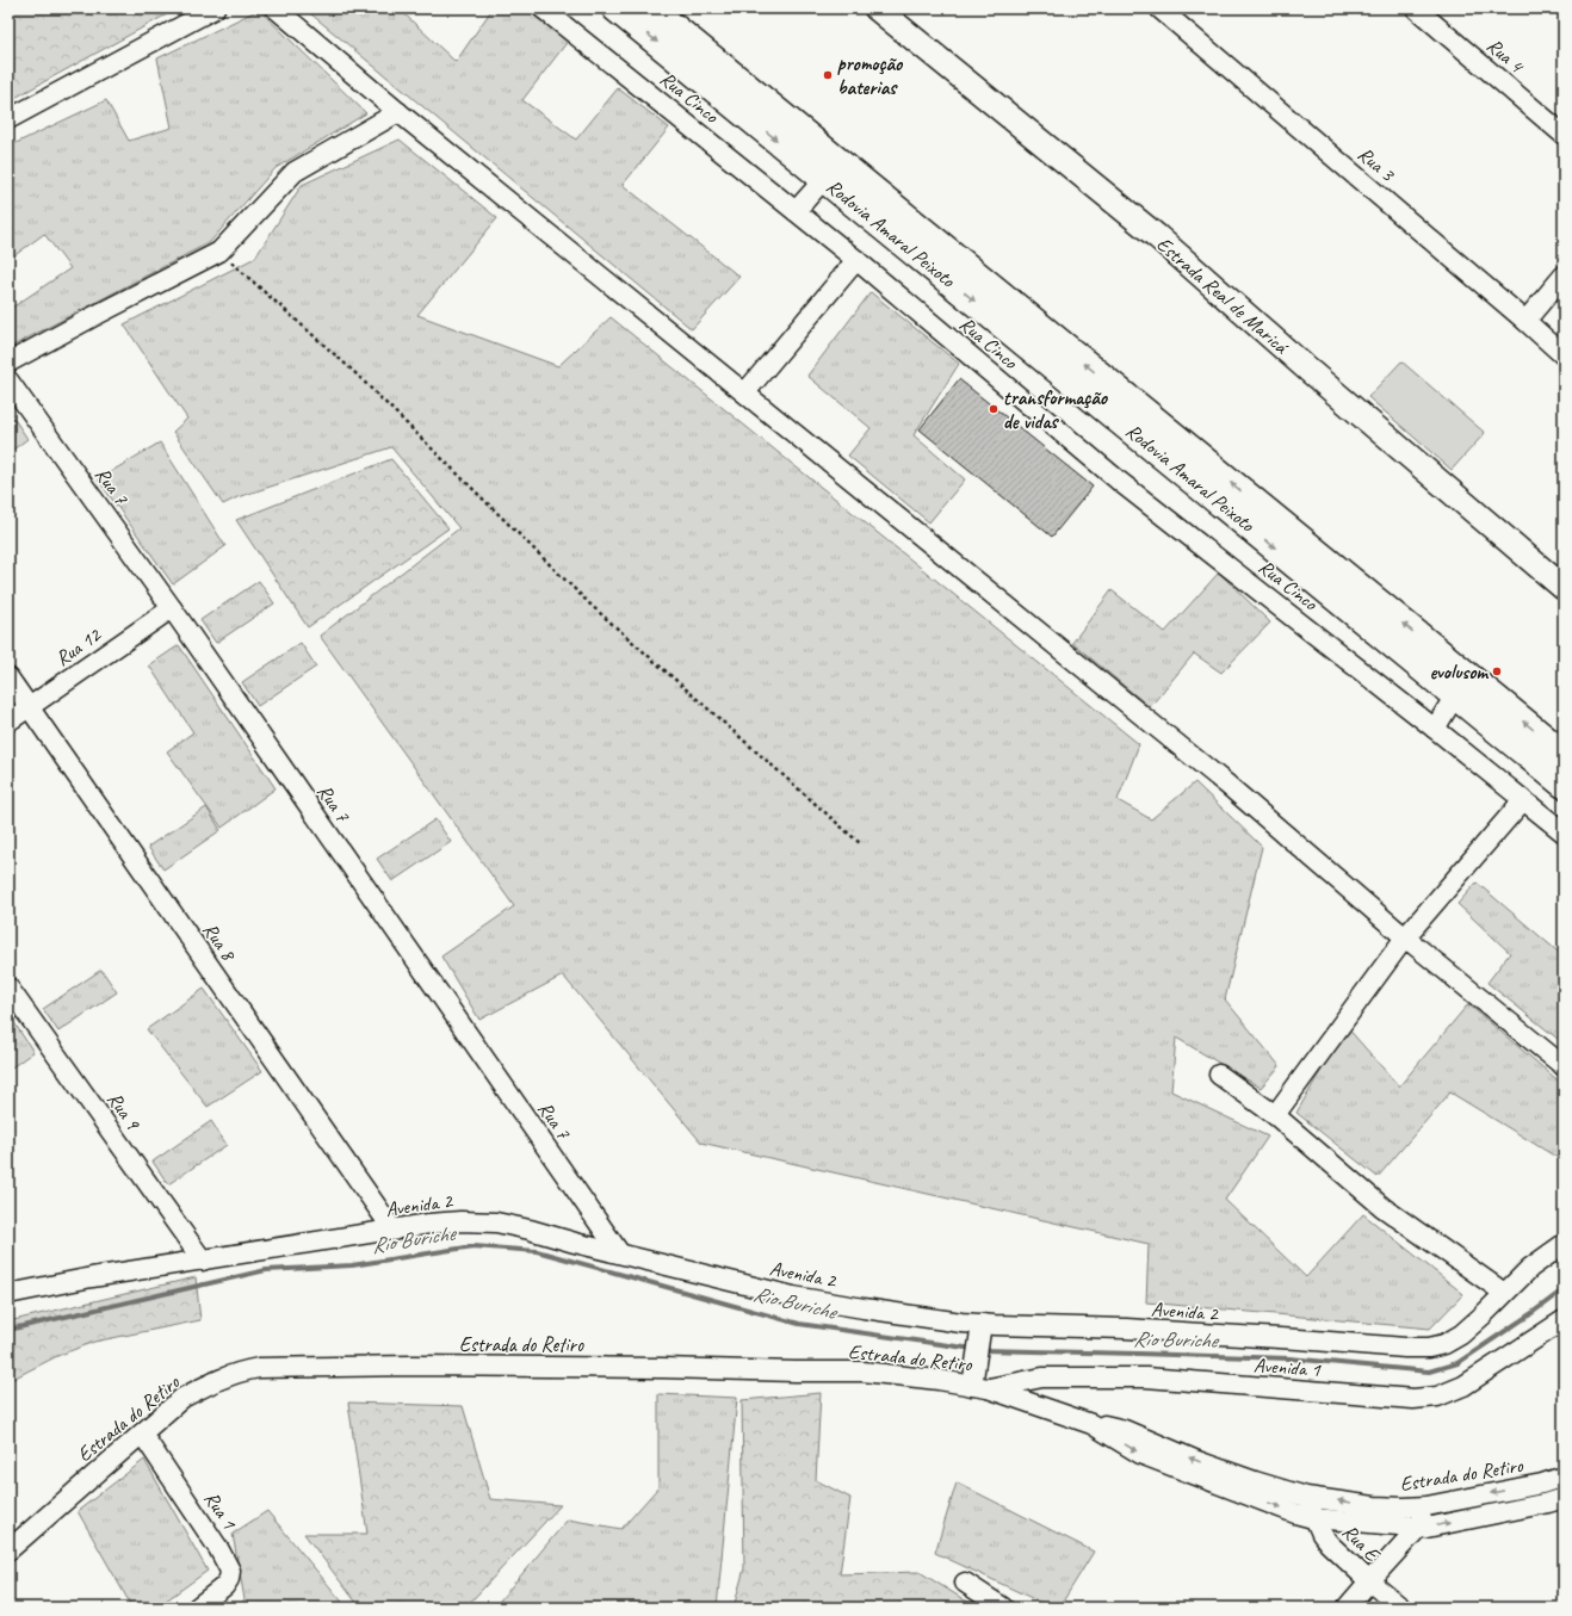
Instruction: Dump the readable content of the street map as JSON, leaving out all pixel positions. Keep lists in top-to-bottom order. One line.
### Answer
{"streets":{"highway":["Rodovia Amaral Peixoto"],"main road":["Estrada Real de Maricá"],"street":["Rua 4","Rua Cinco","Rua 3","Rua 7","Rua 12","Rua 8","Rua 9","Avenida 2","Estrada do Retiro","Avenida 1","Rua 1","Rua E"]},"crossings":[["Rua 7","Rua 12"],["Rua 7","Avenida 2"],["Rua 12","Rua 8"],["Rua 8","Avenida 2"],["Rua 9","Avenida 2"],["Estrada do Retiro","Avenida 1"],["Estrada do Retiro","Rua 1"],["Estrada do Retiro","Rua E"]],"water":["Rio Buriche"],"places":["promoção baterias","transformação de vidas","evolusom"]}
